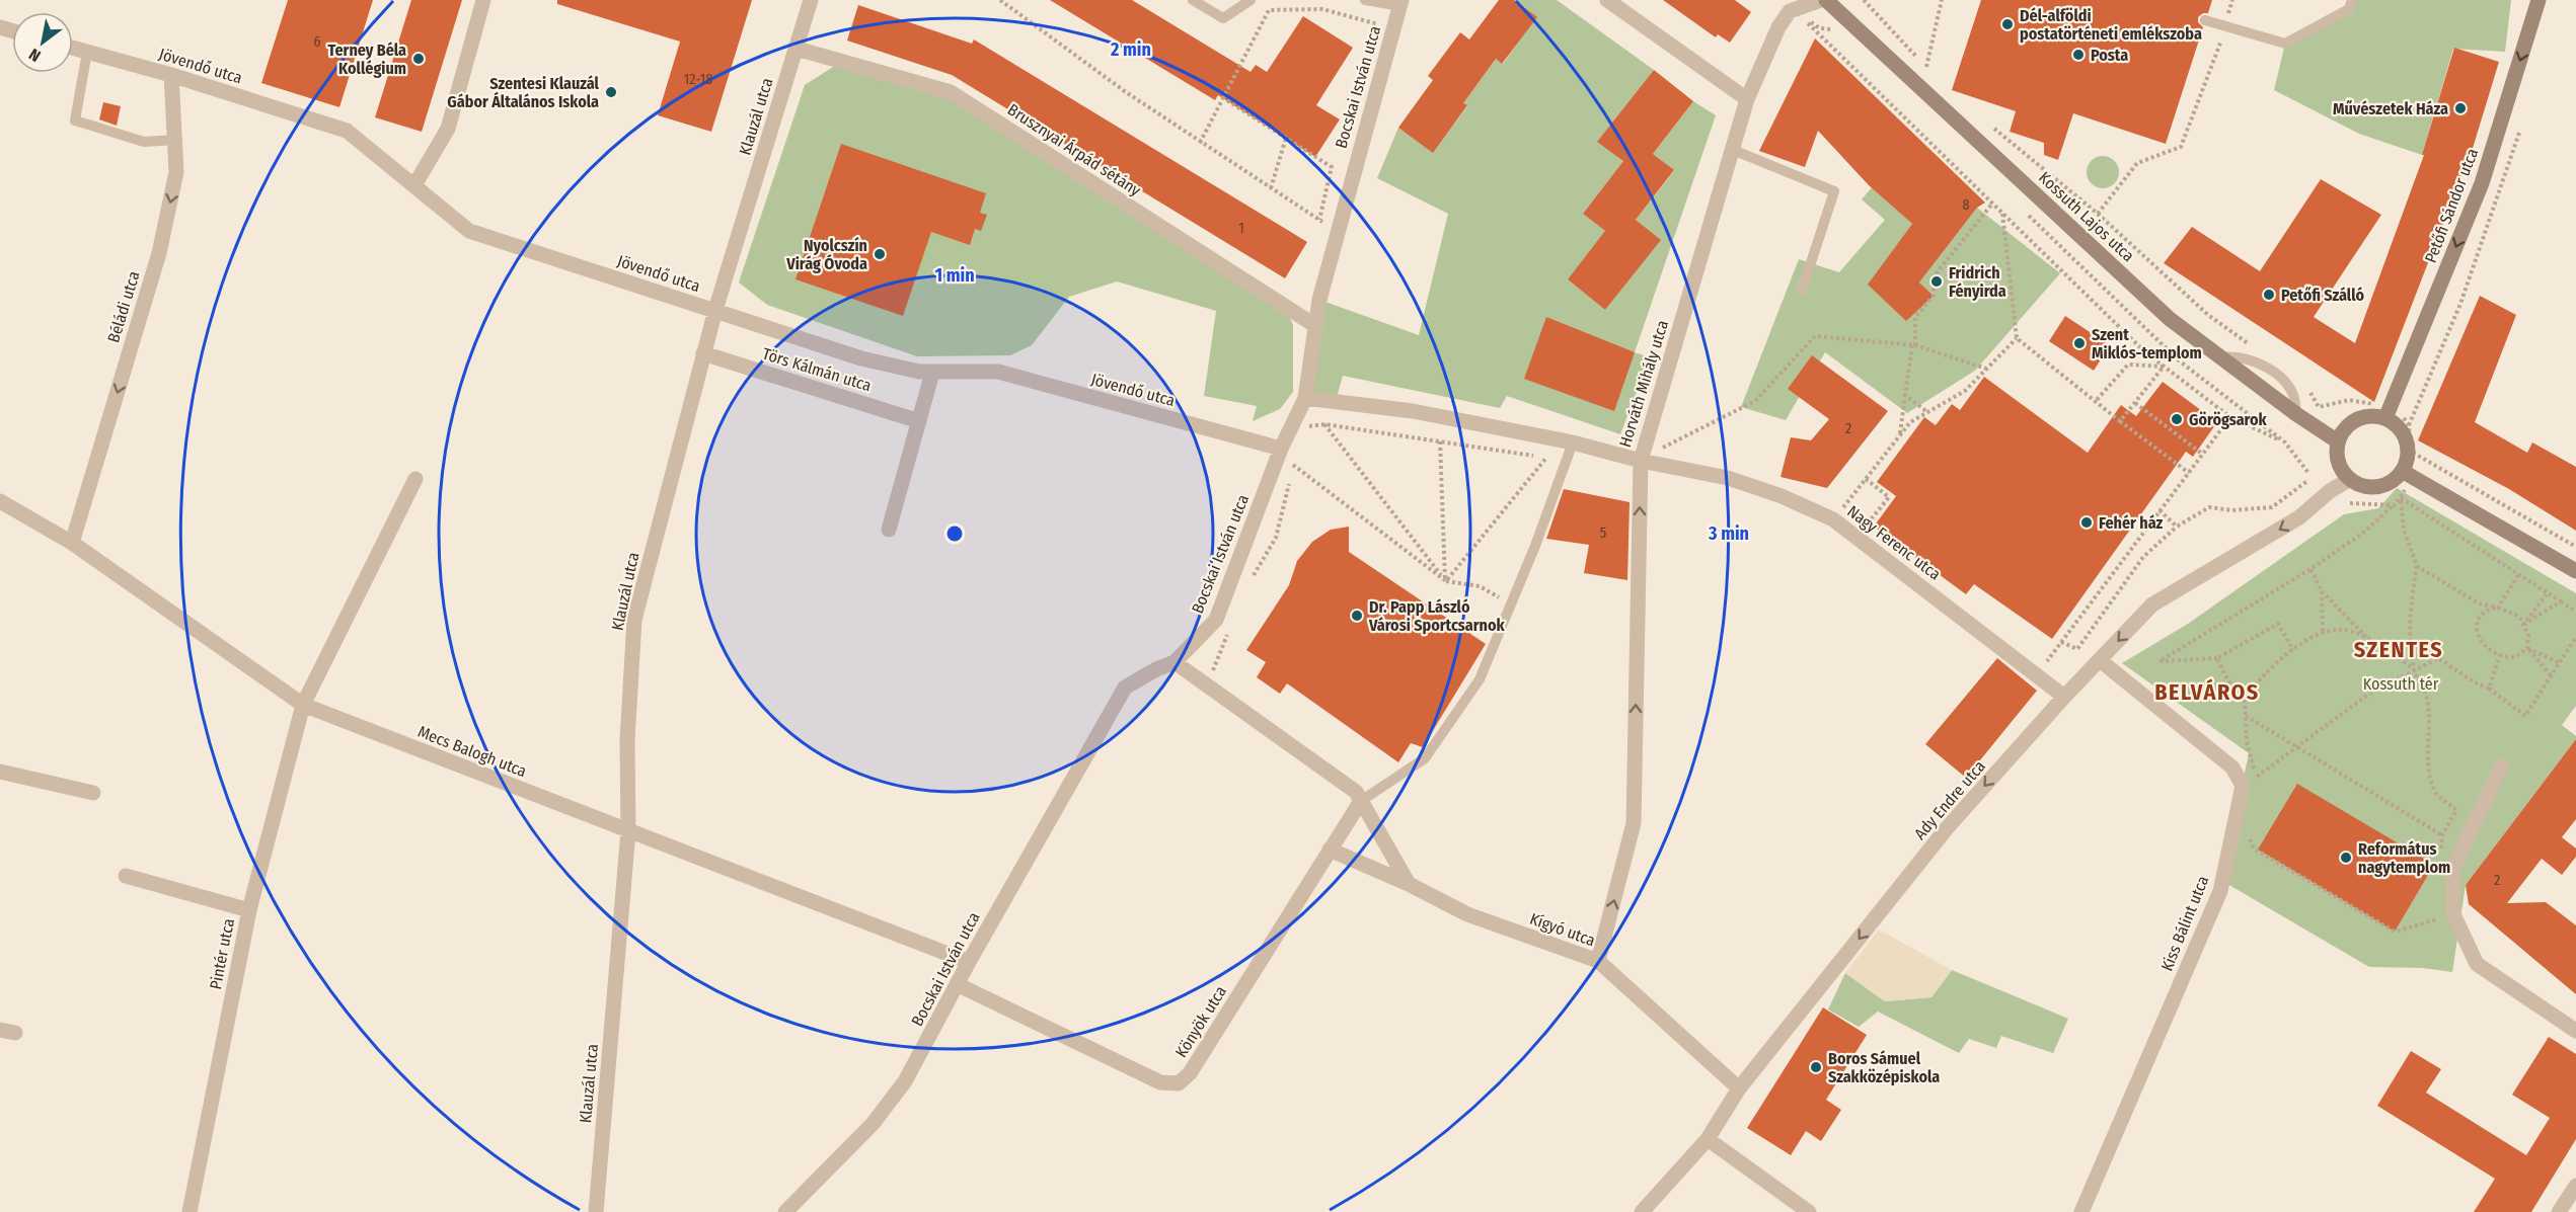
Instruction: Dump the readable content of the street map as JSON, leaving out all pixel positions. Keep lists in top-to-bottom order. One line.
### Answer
{"streets":{"street":["Jövendő utca","Bocskai István utca","Klauzál utca","Brusznyai Árpád sétány","Petőfi Sándor utca","Kossuth Lajos utca","Béládi utca","Törs Kálmán utca","Horváth Mihály utca","Nagy Ferenc utca","Mecs Balogh utca","Ady Endre utca","Kiss Bálint utca","Kígyó utca","Pintér utca","Könyök utca"]},"crossings":[["Jövendő utca","Bocskai István utca"],["Jövendő utca","Klauzál utca"],["Jövendő utca","Béládi utca"],["Bocskai István utca","Brusznyai Árpád sétány"],["Bocskai István utca","Mecs Balogh utca"],["Bocskai István utca","Könyök utca"],["Klauzál utca","Brusznyai Árpád sétány"],["Klauzál utca","Törs Kálmán utca"],["Klauzál utca","Mecs Balogh utca"],["Petőfi Sándor utca","Kossuth Lajos utca"],["Petőfi Sándor utca","Ady Endre utca"],["Kossuth Lajos utca","Ady Endre utca"],["Béládi utca","Mecs Balogh utca"],["Horváth Mihály utca","Nagy Ferenc utca"],["Horváth Mihály utca","Kígyó utca"],["Nagy Ferenc utca","Ady Endre utca"],["Mecs Balogh utca","Pintér utca"],["Ady Endre utca","Kígyó utca"],["Kígyó utca","Könyök utca"]],"one_way":["Petőfi Sándor utca","Béládi utca","Horváth Mihály utca","Ady Endre utca"],"districts":["SZENTES","BELVÁROS"],"parks":["Kossuth tér"],"places":["Dél-alföldi postatörténeti emlékszoba","Posta","Terney Béla Kollégium","Szentesi Klauzál Gábor Általános Iskola","Művészetek Háza","Nyolcszín Virág Óvoda","Fridrich Fényirda","Petőfi Szálló","Szent Miklós-templom","Görögsarok","Fehér ház","Dr. Papp László Városi Sportcsarnok","Református nagytemplom","Boros Sámuel Szakközépiskola"],"house_numbers":["6","12-18","8","1","2","5","2"],"north":"bottom left","rings":["2 min","1 min","3 min"]}
